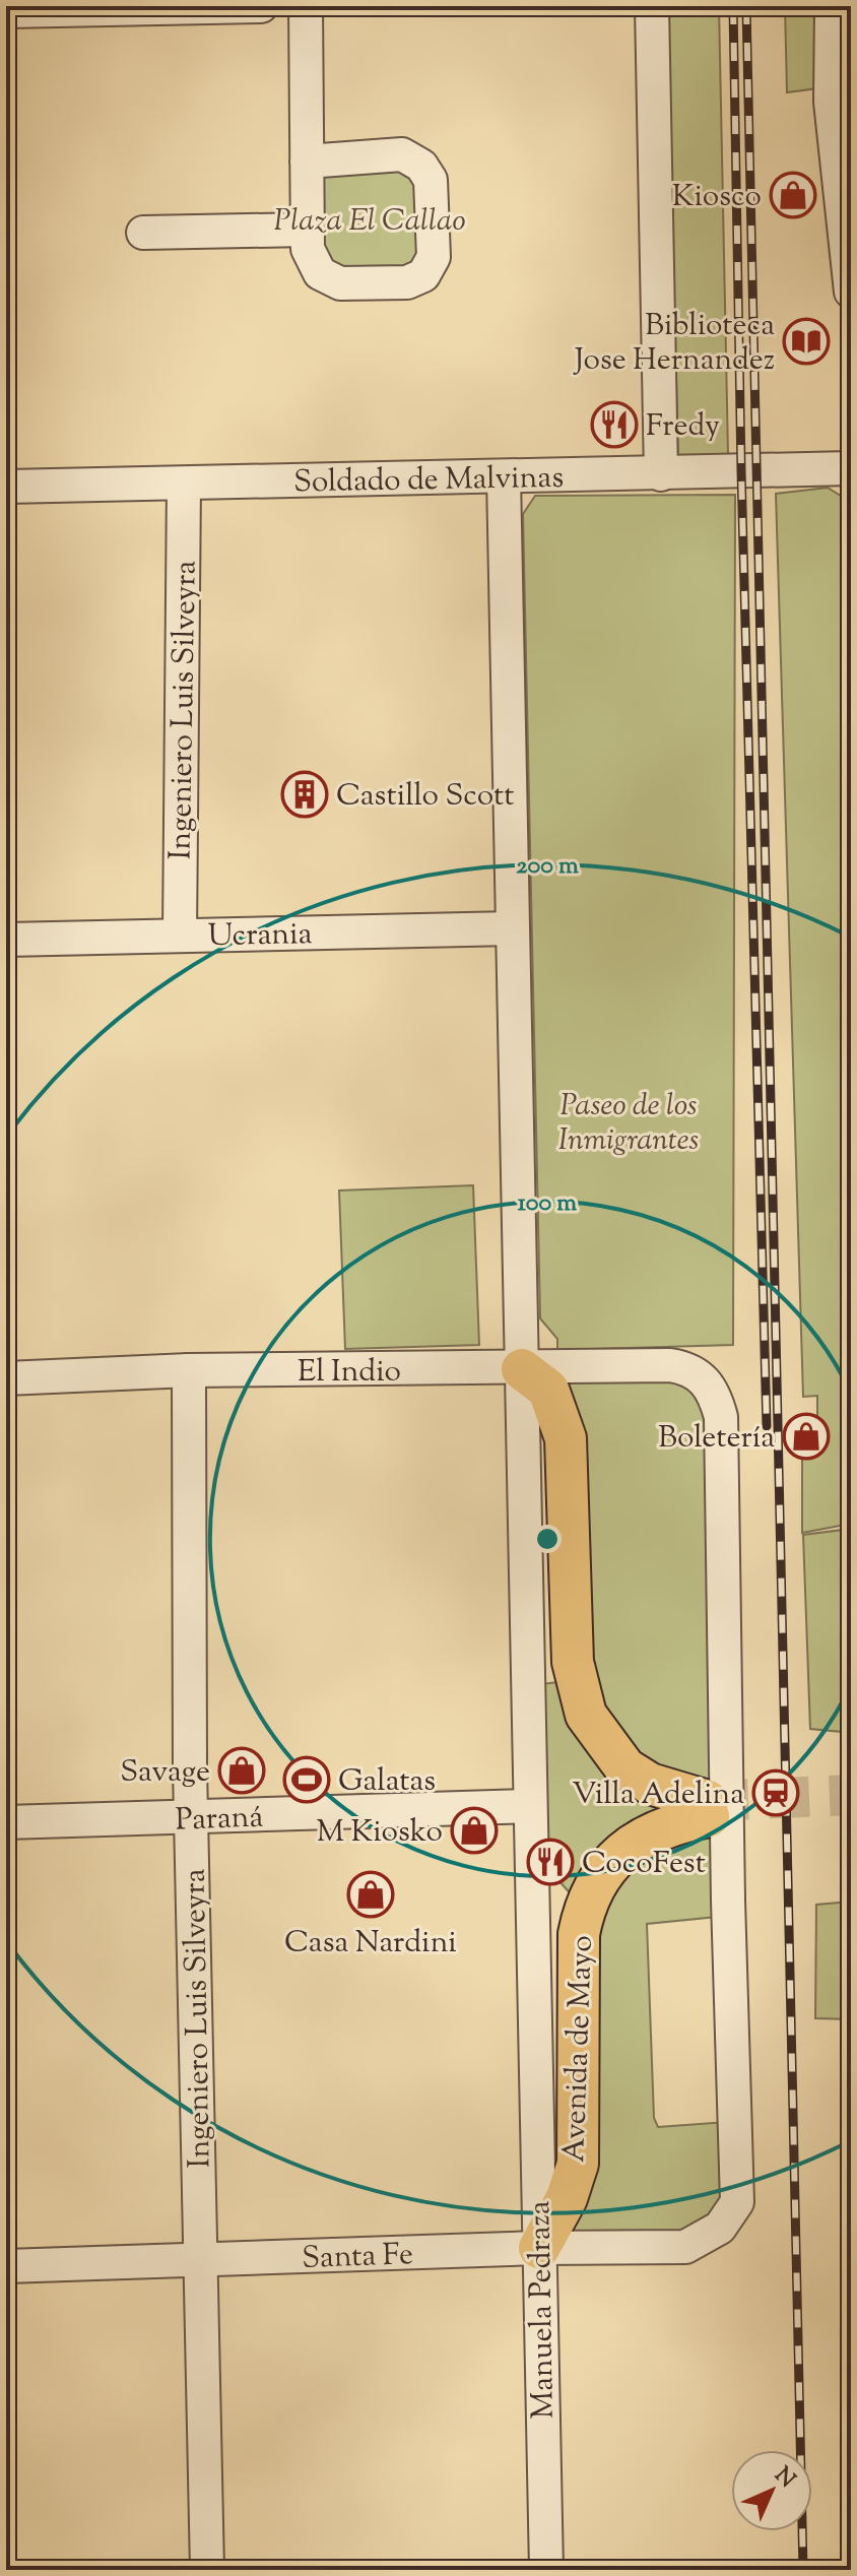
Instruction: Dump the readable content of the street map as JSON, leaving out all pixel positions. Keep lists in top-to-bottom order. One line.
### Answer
{"streets":{"main road":["Avenida de Mayo"],"street":["Soldado de Malvinas","Ingeniero Luis Silveyra","Ucrania","El Indio","Paraná","Santa Fe","Manuela Pedraza"]},"crossings":[["Soldado de Malvinas","Ingeniero Luis Silveyra"],["Soldado de Malvinas","Manuela Pedraza"],["Ingeniero Luis Silveyra","Ucrania"],["Ingeniero Luis Silveyra","El Indio"],["Ingeniero Luis Silveyra","Paraná"],["Ingeniero Luis Silveyra","Santa Fe"],["Ucrania","Manuela Pedraza"],["El Indio","Avenida de Mayo"],["El Indio","Santa Fe"],["El Indio","Manuela Pedraza"],["Paraná","Manuela Pedraza"],["Avenida de Mayo","Santa Fe"],["Avenida de Mayo","Manuela Pedraza"],["Santa Fe","Manuela Pedraza"]],"parks":["Plaza El Callao","Paseo de los Inmigrantes"],"places":{"shop":["Kiosco","Boletería","Savage","M Kiosko","Casa Nardini"],"library":["Biblioteca Jose Hernandez"],"restaurant":["Fredy","CocoFest"],"building":["Castillo Scott"],"sports":["Galatas"],"station":["Villa Adelina"]},"north":"top right","rings":["200 m","100 m"]}
